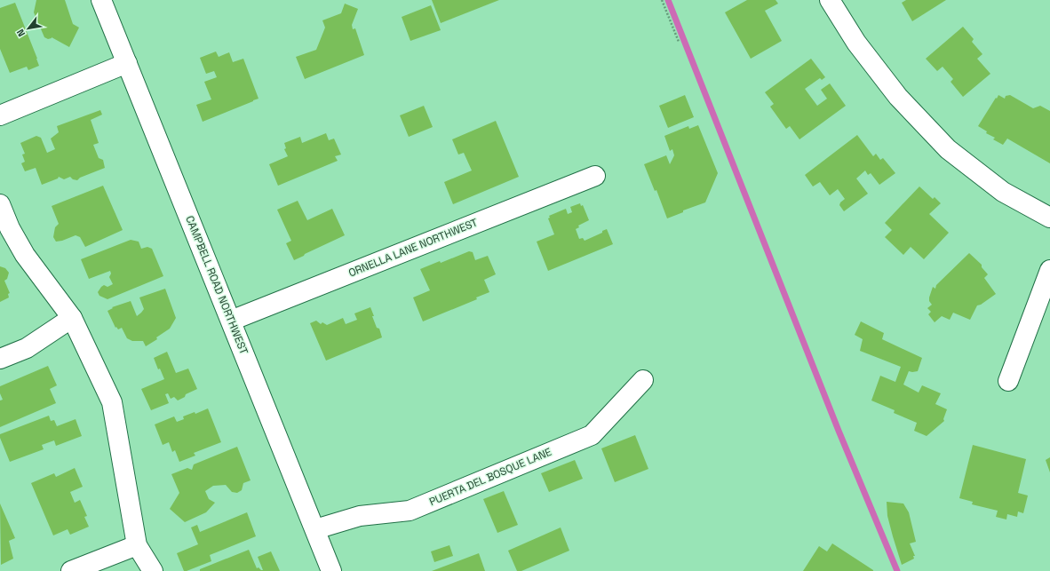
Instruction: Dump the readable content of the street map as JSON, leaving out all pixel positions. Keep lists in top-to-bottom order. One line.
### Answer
{"streets":{"street":["ORNELLA LANE NORTHWEST","CAMPBELL ROAD NORTHWEST","PUERTA DEL BOSQUE LANE"]},"crossings":[["ORNELLA LANE NORTHWEST","CAMPBELL ROAD NORTHWEST"],["CAMPBELL ROAD NORTHWEST","PUERTA DEL BOSQUE LANE"]],"north":"bottom left"}
